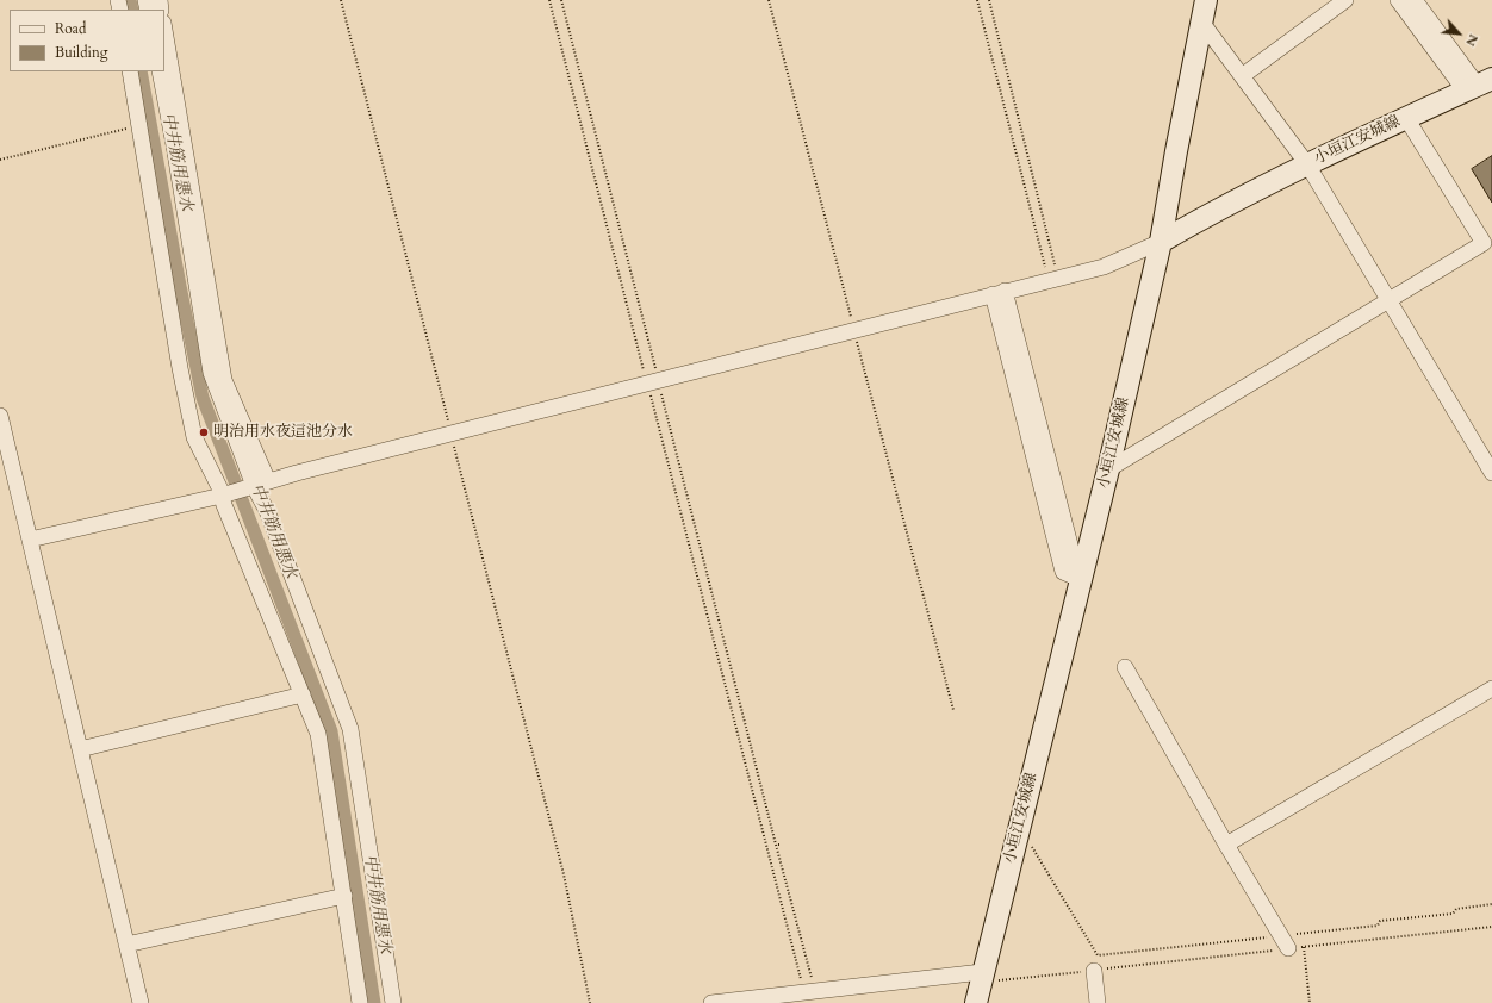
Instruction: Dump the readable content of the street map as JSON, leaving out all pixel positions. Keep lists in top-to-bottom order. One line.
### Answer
{"streets":{"main road":["小垣江安城線"]},"water":["中井筋用悪水"],"places":["明治用水夜這池分水"],"legend":["Road","Building"],"north":"bottom right"}
